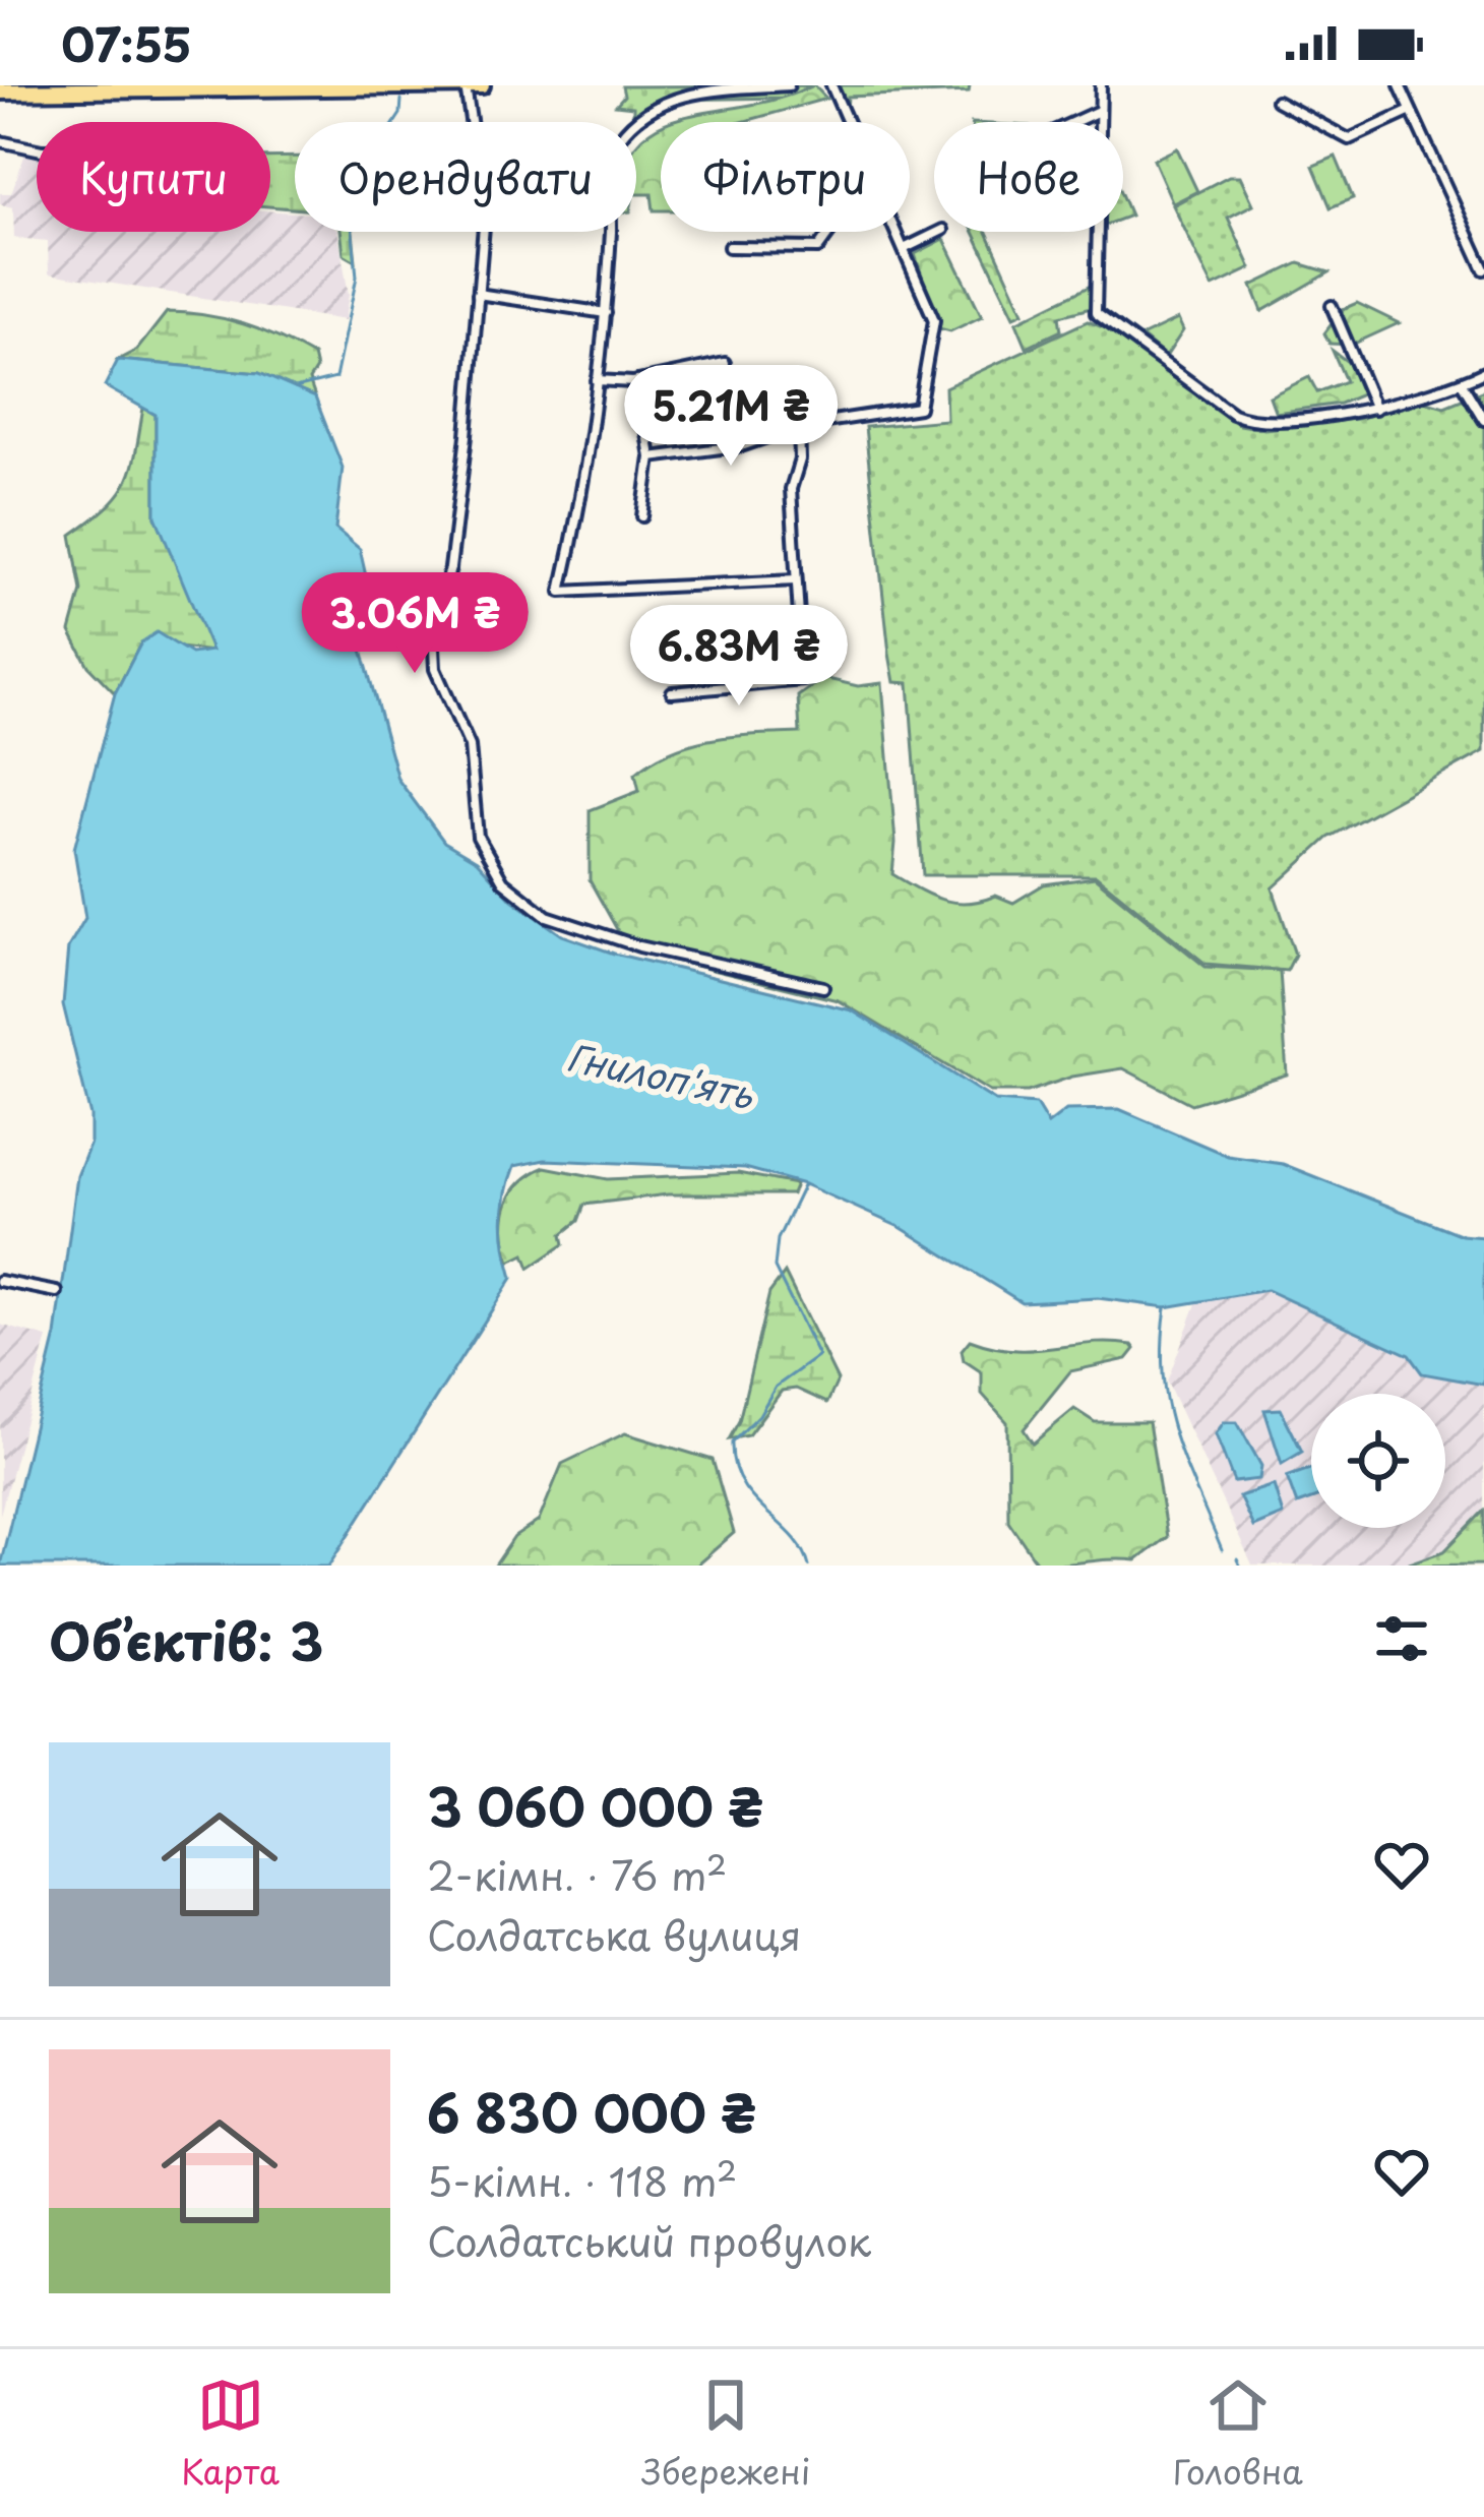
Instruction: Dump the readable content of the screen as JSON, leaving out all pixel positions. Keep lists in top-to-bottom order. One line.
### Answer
{"water":["Гнилоп'ять"],"page":{"status":"07:55","chip":["Купити","Орендувати","Фільтри","Нове"],"price":["5.21M ₴","3.06M ₴","6.83M ₴"],"heading":"Об’єктів: 3","list":[{"name":"3 060 000 ₴","note":"2-кімн. · 76 m² · Солдатська вулиця"},{"name":"6 830 000 ₴","note":"5-кімн. · 118 m² · Солдатський провулок"}],"tabs":["Карта","Збережені","Головна"]}}
